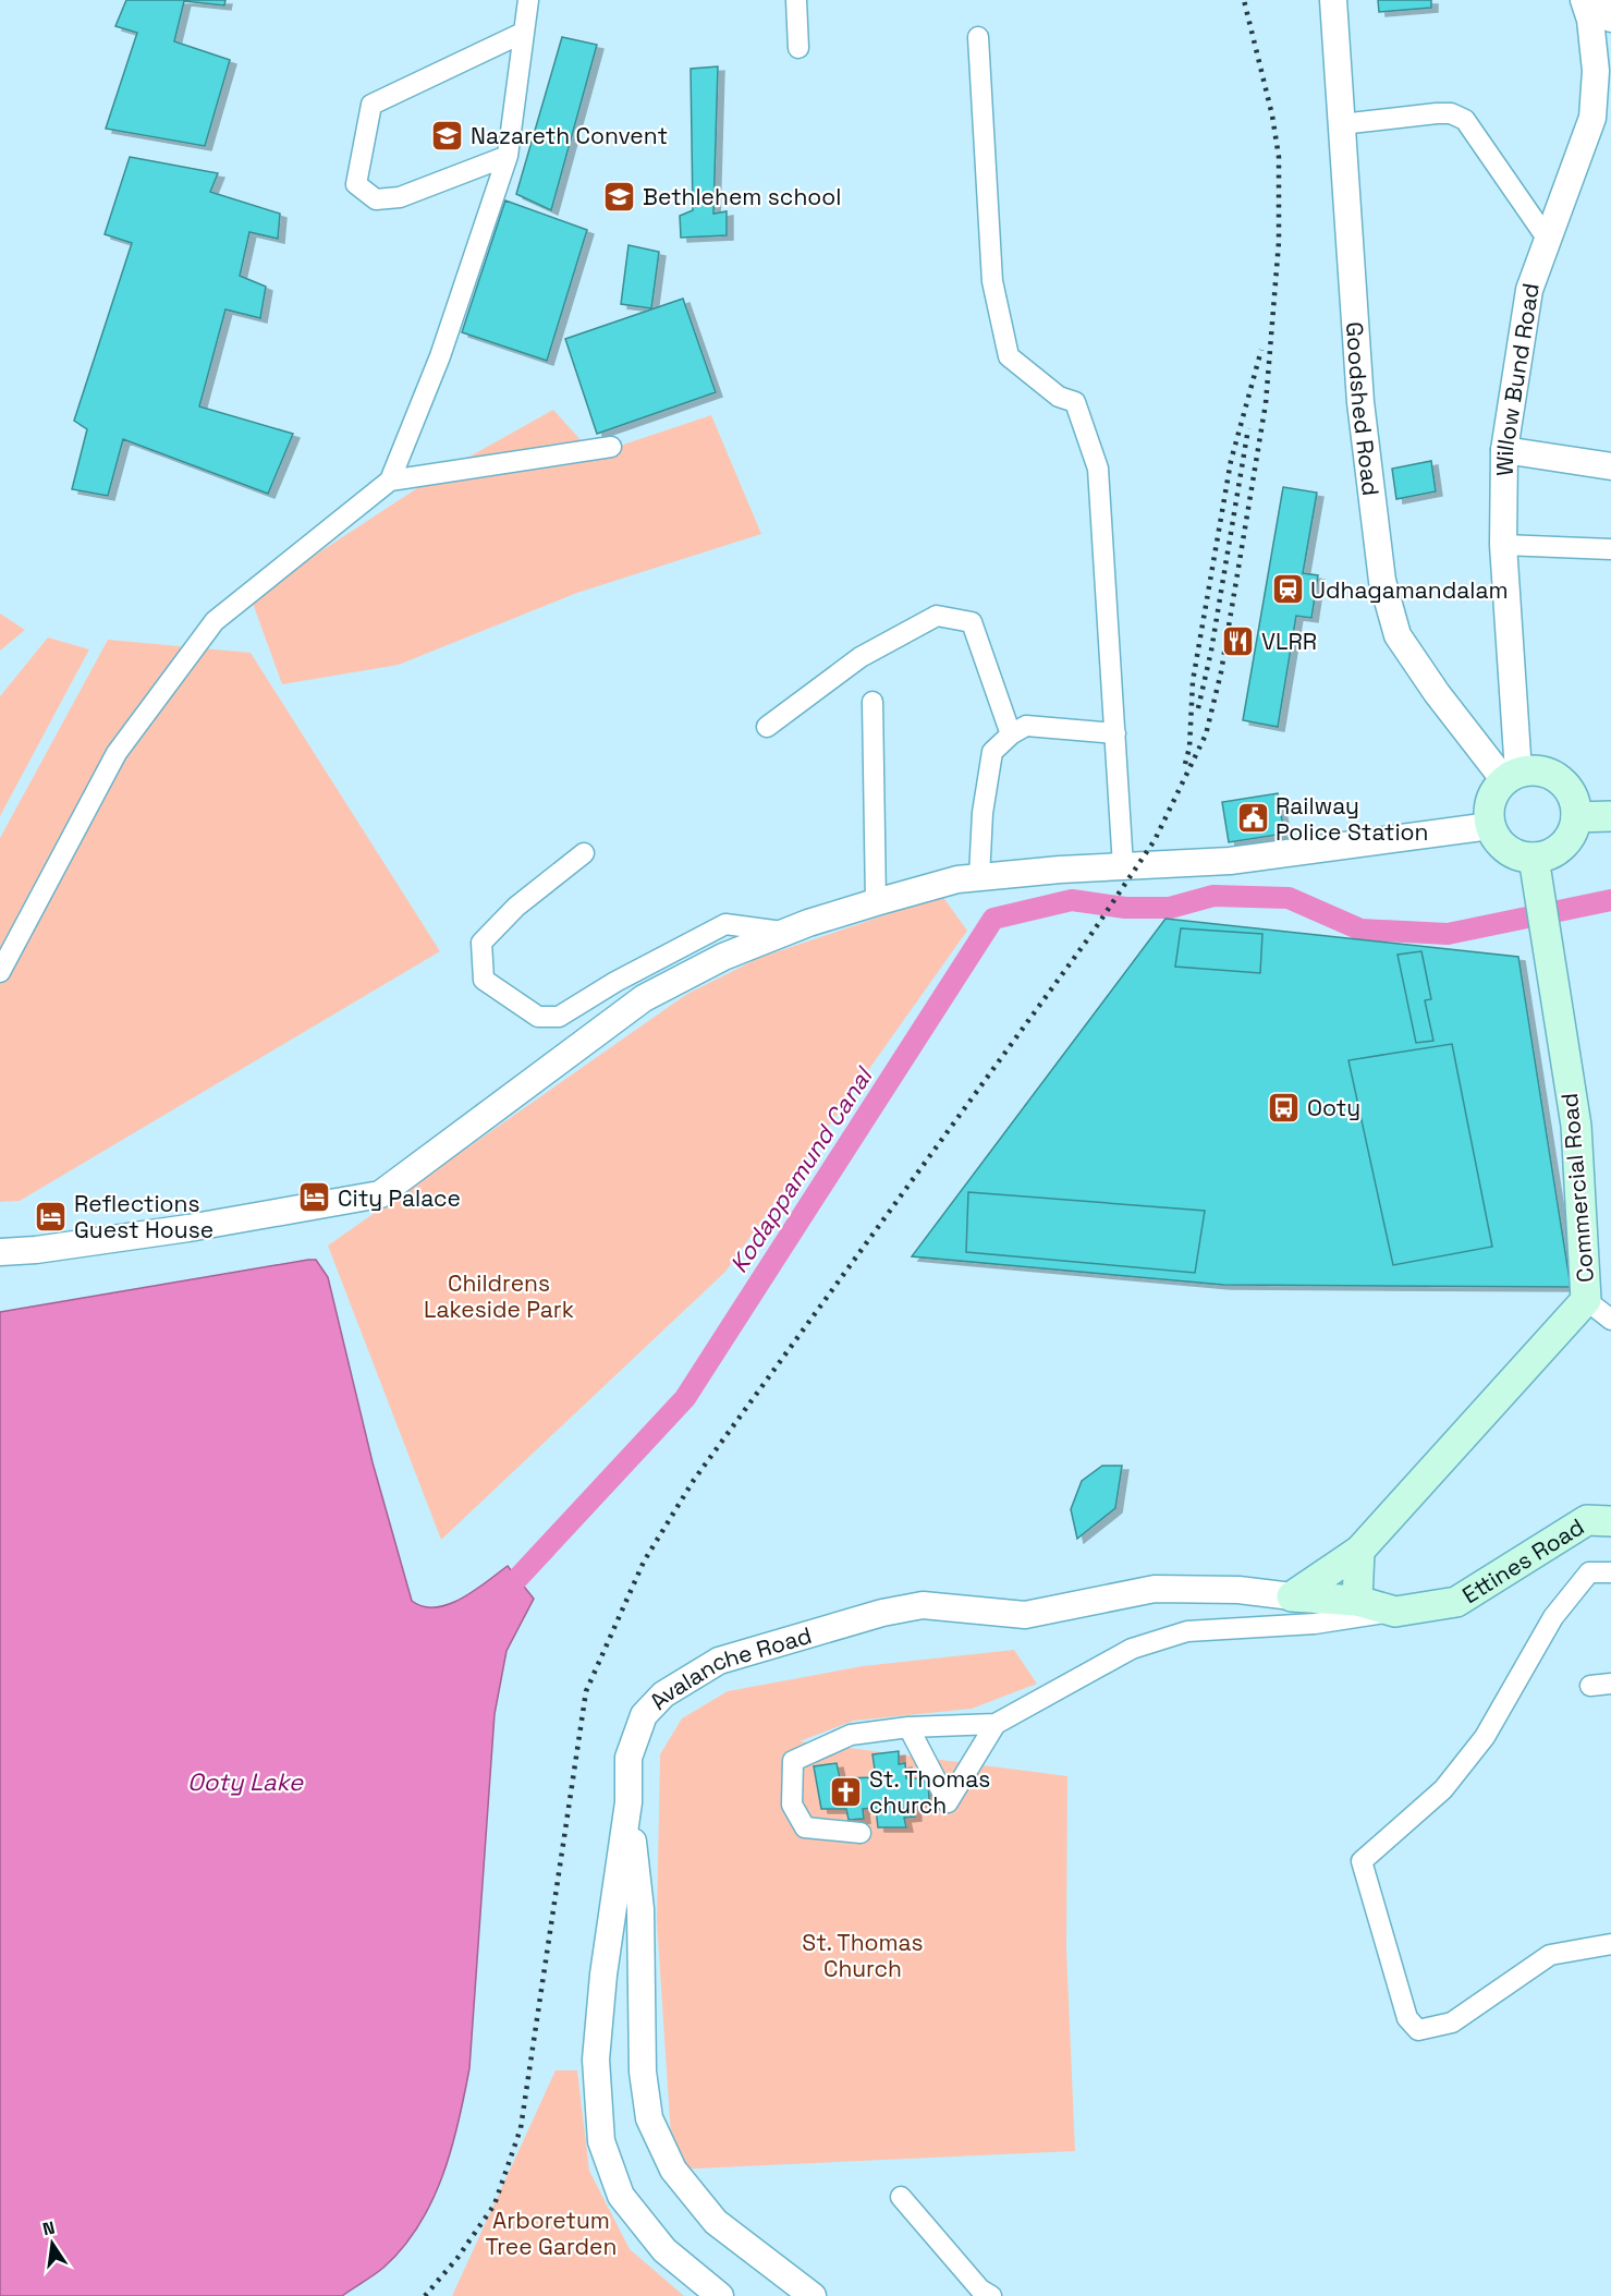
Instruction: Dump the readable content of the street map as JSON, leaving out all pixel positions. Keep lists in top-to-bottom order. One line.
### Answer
{"streets":{"main road":["Commercial Road","Ettines Road"],"street":["Willow Bund Road","Goodshed Road","Avalanche Road"]},"crossings":[["Willow Bund Road","Goodshed Road"],["Willow Bund Road","Commercial Road"],["Goodshed Road","Commercial Road"],["Commercial Road","Ettines Road"],["Commercial Road","Avalanche Road"],["Ettines Road","Avalanche Road"]],"water":["Kodappamund Canal","Ooty Lake"],"parks":["Childrens Lakeside Park","St. Thomas Church","Arboretum Tree Garden"],"places":{"school or university":["Nazareth Convent","Bethlehem school"],"station":["Udhagamandalam"],"restaurant":["VLRR"],"public building":["Railway Police Station"],"bus stop":["Ooty"],"hotel":["City Palace","Reflections Guest House"],"church":["St. Thomas church"]},"north":"top"}
